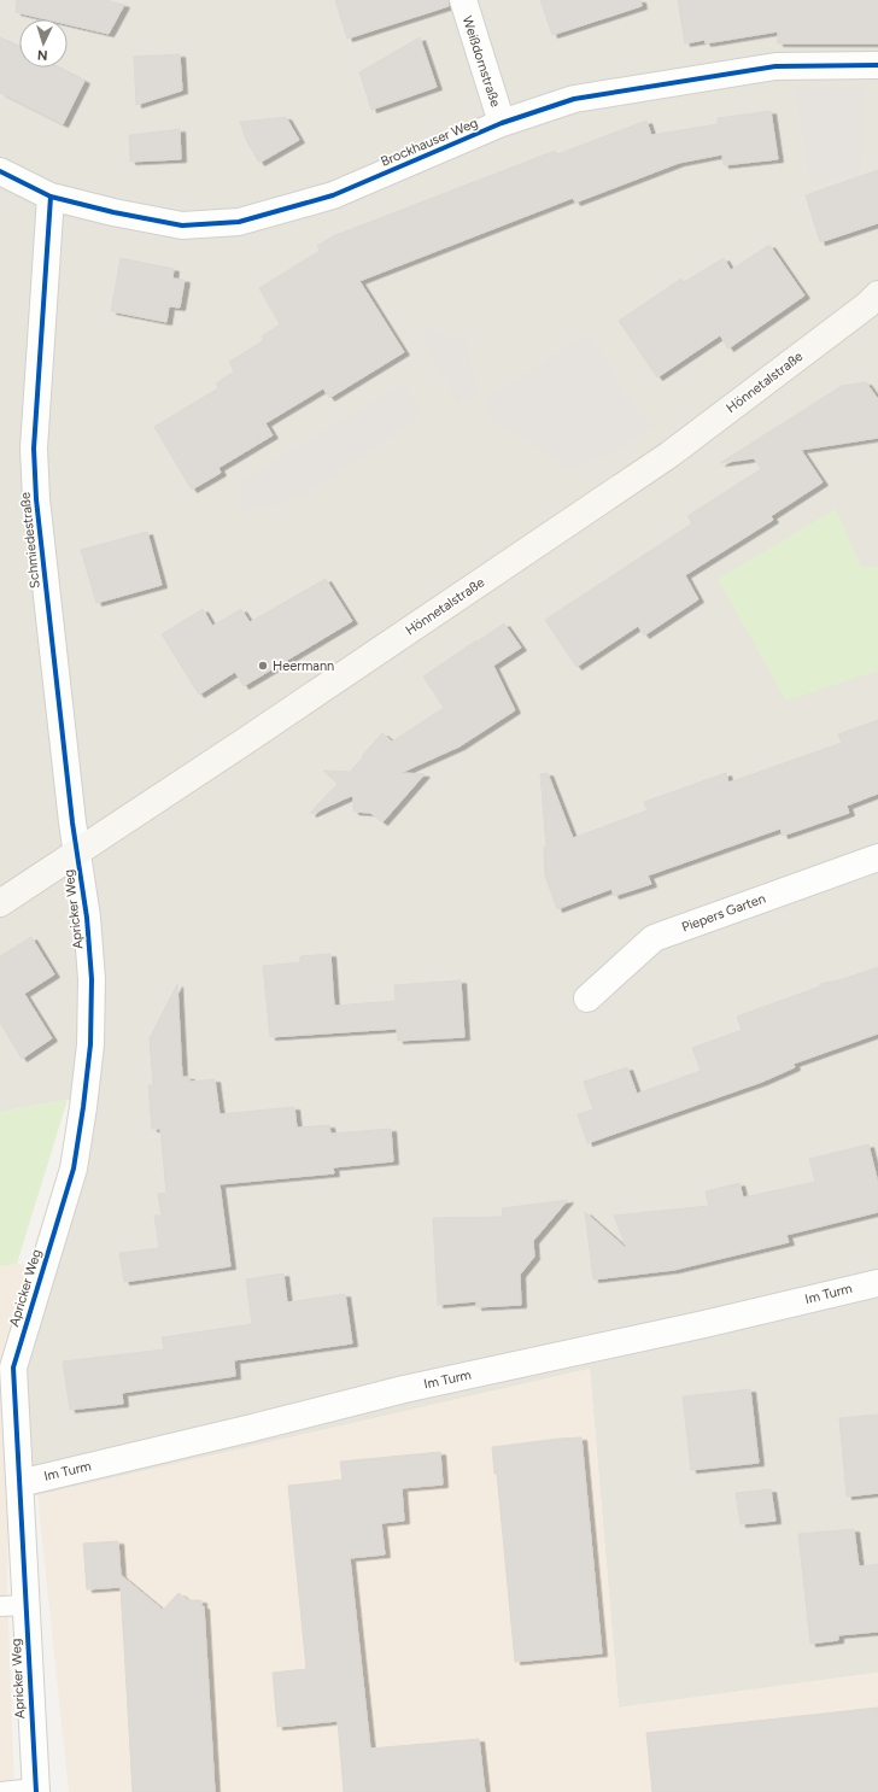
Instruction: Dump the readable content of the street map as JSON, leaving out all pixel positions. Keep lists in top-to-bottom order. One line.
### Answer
{"streets":{"main road":["Hönnetalstraße"],"street":["Weißdornstraße","Brockhauser Weg","Schmiedestraße","Apricker Weg","Piepers Garten","Im Turm"]},"crossings":[["Weißdornstraße","Brockhauser Weg"],["Brockhauser Weg","Schmiedestraße"],["Hönnetalstraße","Schmiedestraße"],["Hönnetalstraße","Apricker Weg"],["Schmiedestraße","Apricker Weg"],["Apricker Weg","Im Turm"]],"places":["Heermann"],"north":"bottom"}
